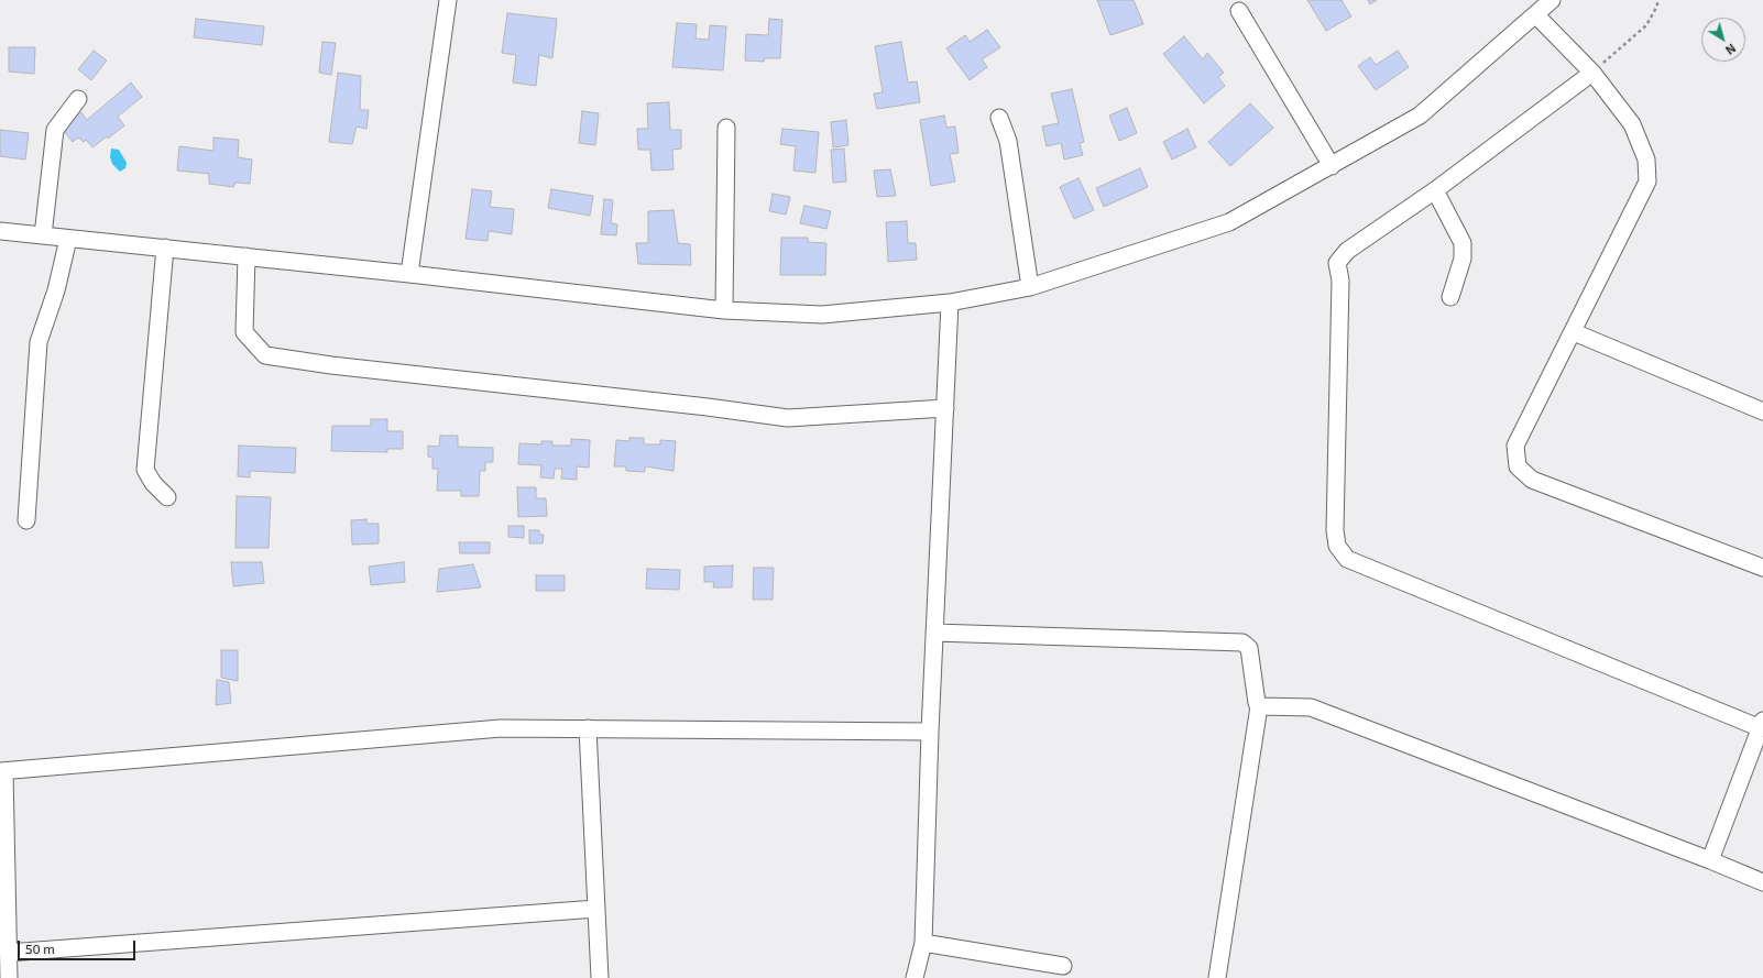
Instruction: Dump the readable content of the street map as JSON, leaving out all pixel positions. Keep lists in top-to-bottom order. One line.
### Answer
{"scale_bar":"50 m","north":"bottom right"}
